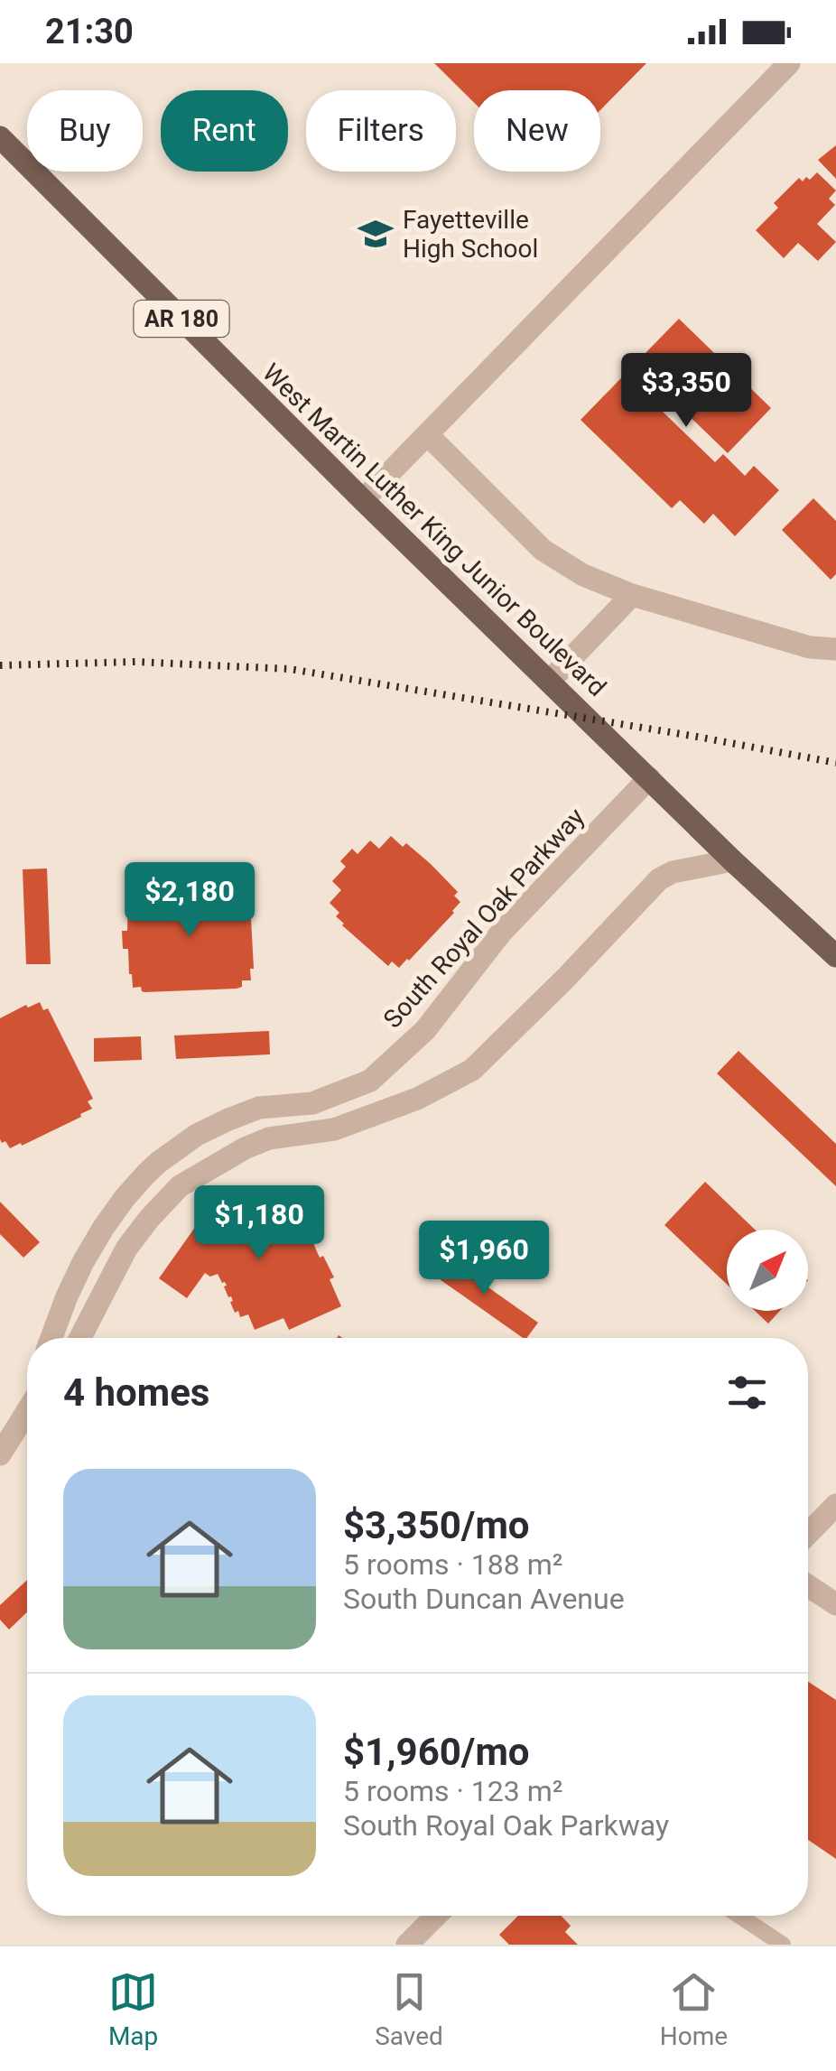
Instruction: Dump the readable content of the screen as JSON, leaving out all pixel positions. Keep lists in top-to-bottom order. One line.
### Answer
{"streets":{"main road":["AR 180","West Martin Luther King Junior Boulevard"],"street":["South Royal Oak Parkway"]},"crossings":[["West Martin Luther King Junior Boulevard","South Royal Oak Parkway"]],"places":{"school or university":["Fayetteville High School"]},"north":"top right","page":{"status":"21:30","chip":["Buy","Rent","Filters","New"],"price":["$3,350","$2,180","$1,180","$1,960"],"heading":"4 homes","list":[{"name":"$3,350/mo","note":"5 rooms · 188 m² · South Duncan Avenue"},{"name":"$1,960/mo","note":"5 rooms · 123 m² · South Royal Oak Parkway"}],"tabs":["Map","Saved","Home"]}}
